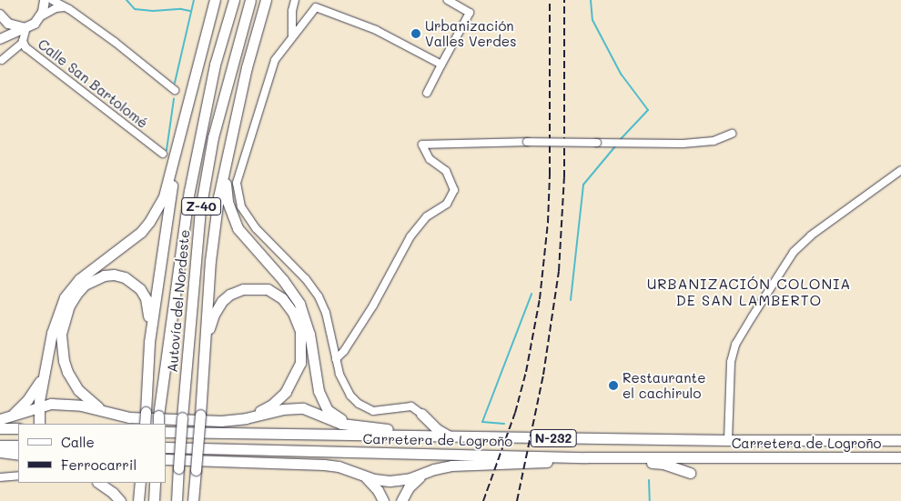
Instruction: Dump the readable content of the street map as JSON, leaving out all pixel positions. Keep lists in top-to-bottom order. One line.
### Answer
{"streets":{"highway":["Z-40","Autovía del Nordeste","N-232","Carretera de Logroño"],"street":["Calle San Bartolomé"]},"districts":["URBANIZACIÓN COLONIA DE SAN LAMBERTO"],"places":["Urbanización Valles Verdes","Restaurante el cachirulo"],"legend":["Calle","Ferrocarril"]}
